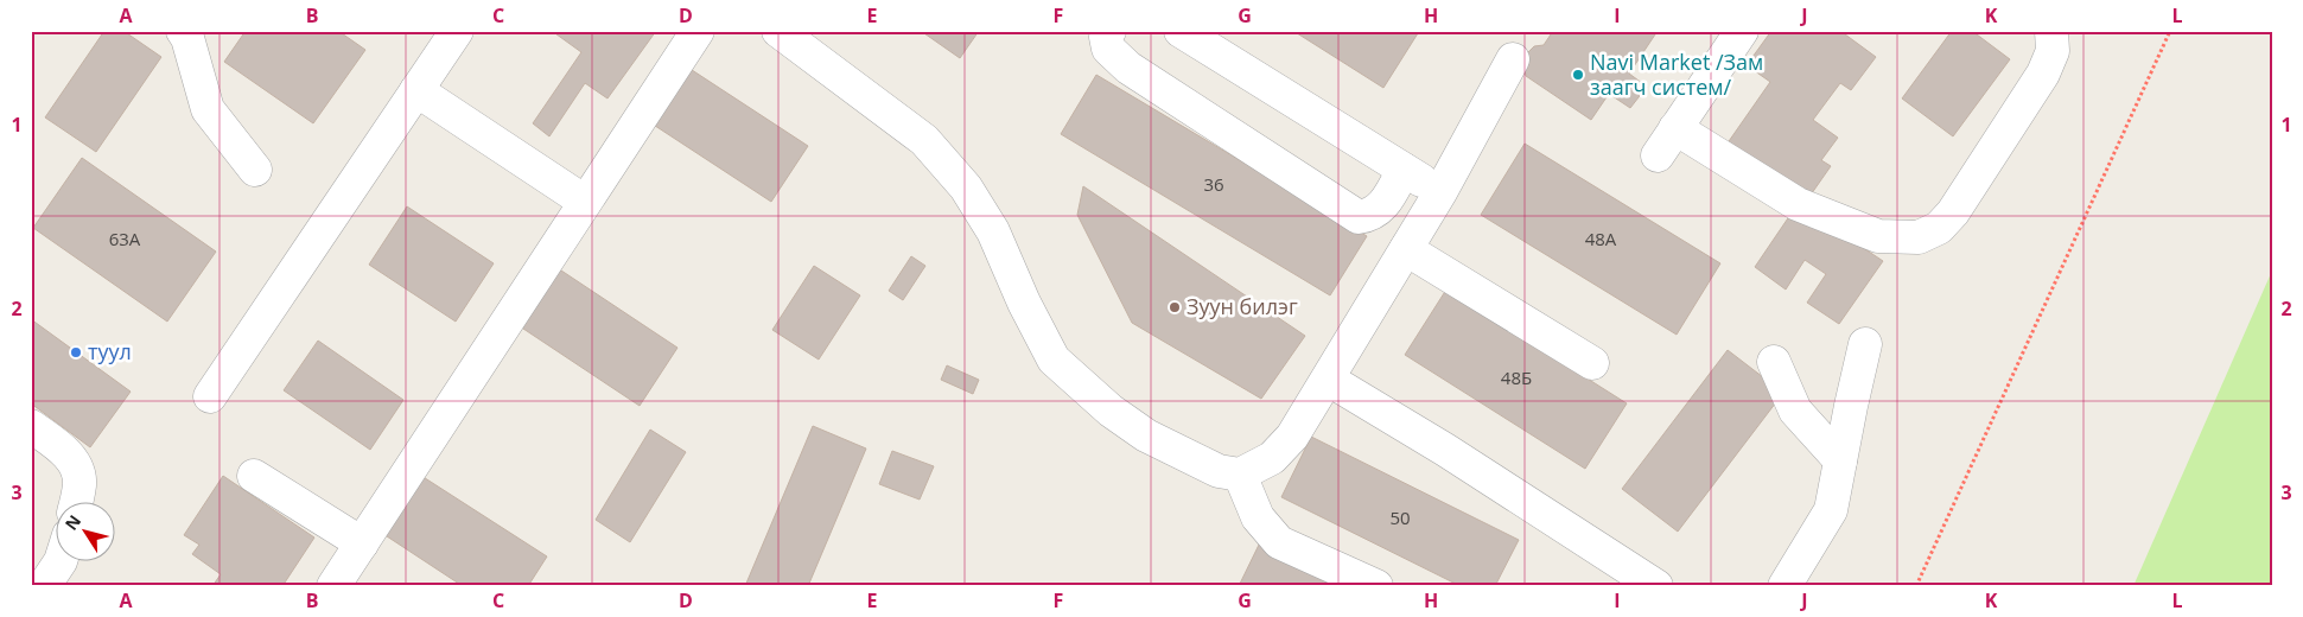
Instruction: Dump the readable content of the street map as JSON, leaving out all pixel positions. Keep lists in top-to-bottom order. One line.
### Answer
{"places":["Navi Market /Зам заагч систем/","Зуун билэг","туул"],"house_numbers":["36","63А","48А","48Б","50"],"north":"top left","grid":{"columns":["A","B","C","D","E","F","G","H","I","J","K","L"],"rows":["1","2","3"]}}
